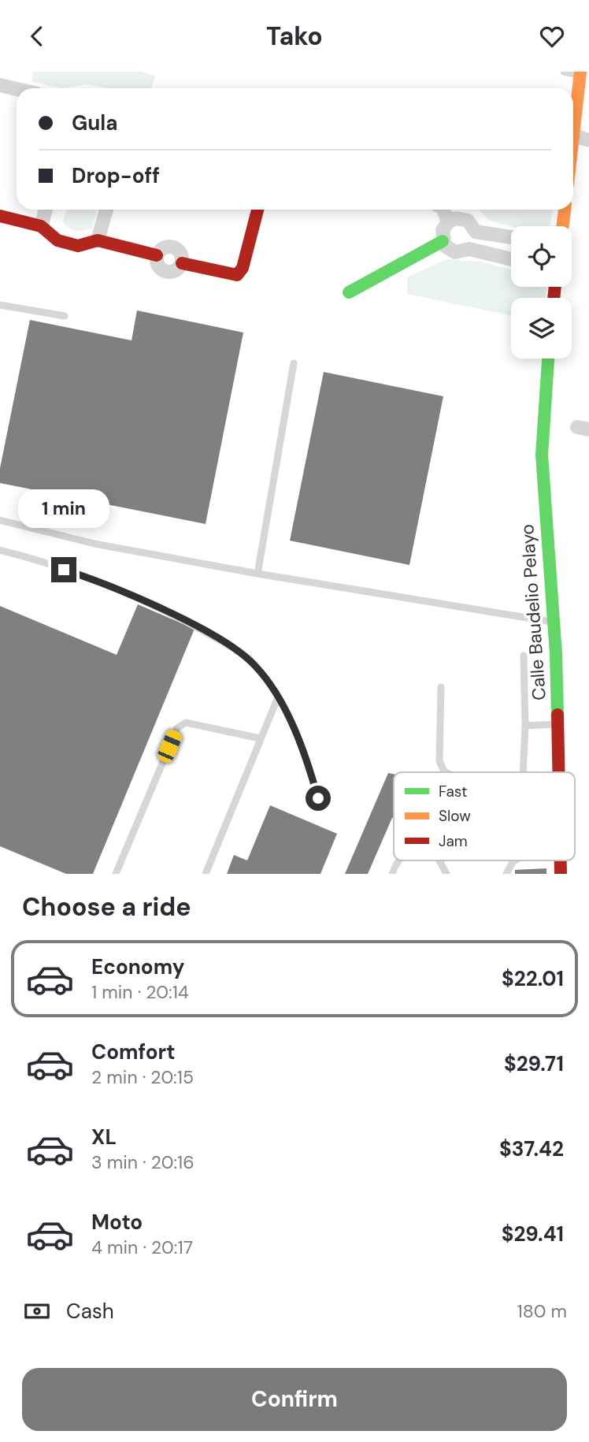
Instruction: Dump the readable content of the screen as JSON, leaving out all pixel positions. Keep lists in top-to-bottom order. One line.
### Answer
{"streets":{"street":["Calle Baudelio Pelayo"]},"legend":["Fast","Slow","Jam"],"page":{"header":"Tako","banner":["Gula","Drop-off"],"bubble":"1 min","heading":"Choose a ride","list":[{"name":"Economy","note":"1 min · 20:14","value":"$22.01"},{"name":"Comfort","note":"2 min · 20:15","value":"$29.71"},{"name":"XL","note":"3 min · 20:16","value":"$37.42"},{"name":"Moto","note":"4 min · 20:17","value":"$29.41"}],"pay":["Cash","180 m"],"buttons":"Confirm"}}
